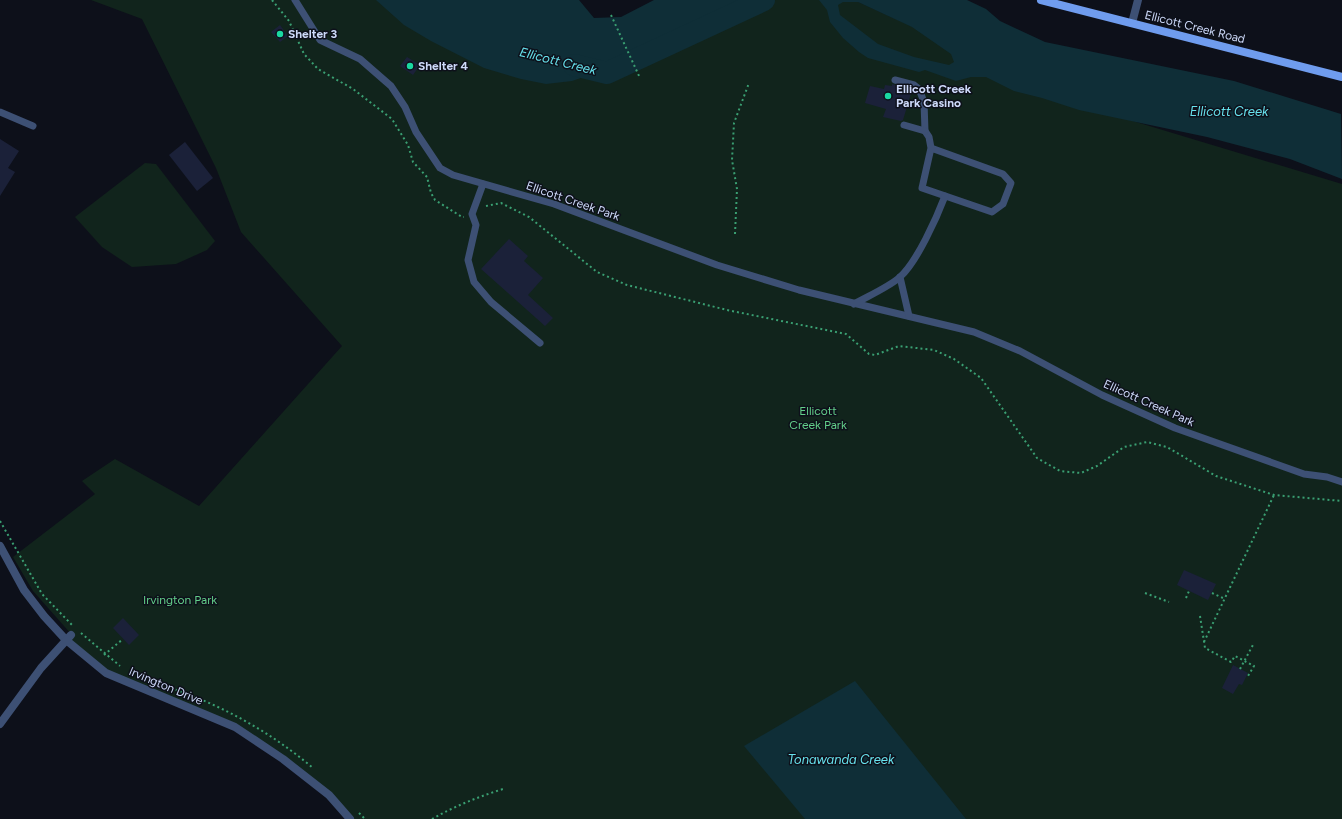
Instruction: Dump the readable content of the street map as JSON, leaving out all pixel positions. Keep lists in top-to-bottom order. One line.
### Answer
{"streets":{"street":["Ellicott Creek Road","Irvington Drive"],"lane":["Ellicott Creek Park"]},"water":["Ellicott Creek","Tonawanda Creek"],"parks":["Ellicott Creek Park","Irvington Park"],"places":["Shelter 3","Shelter 4","Ellicott Creek Park Casino"]}
